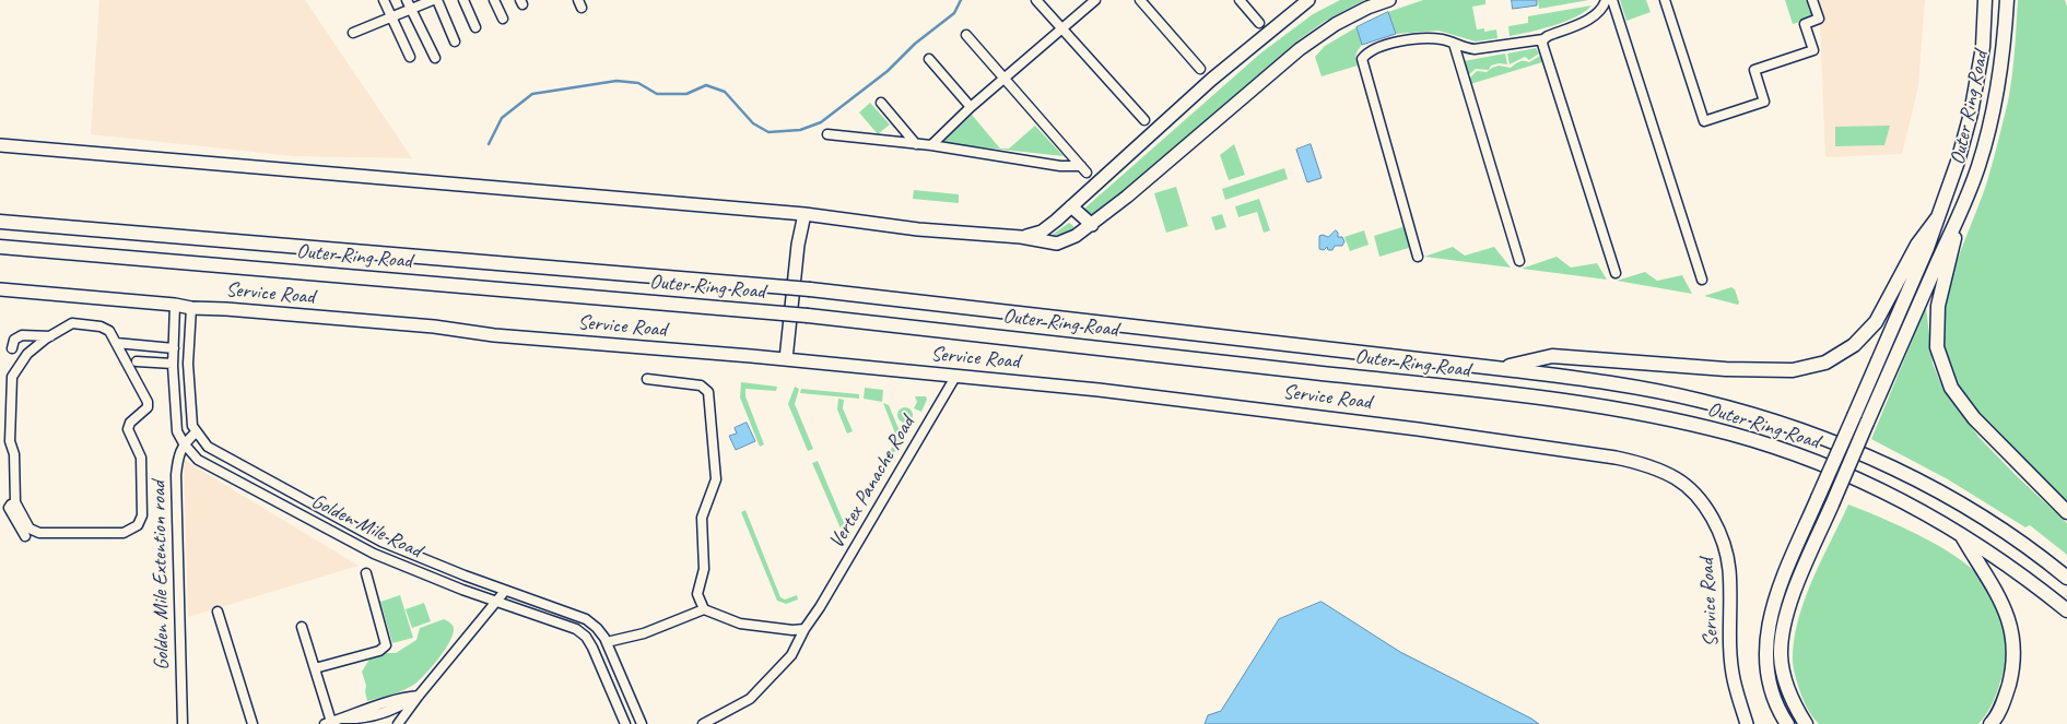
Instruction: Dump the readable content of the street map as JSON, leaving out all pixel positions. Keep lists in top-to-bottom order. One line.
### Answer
{"streets":{"highway":["Outer Ring Road"],"main road":["Service Road"],"street":["Vertex Panache Road","Golden Mile Road","Golden Mile Extention road"]},"crossings":[["Service Road","Vertex Panache Road"],["Service Road","Golden Mile Road"],["Golden Mile Road","Golden Mile Extention road"]]}
